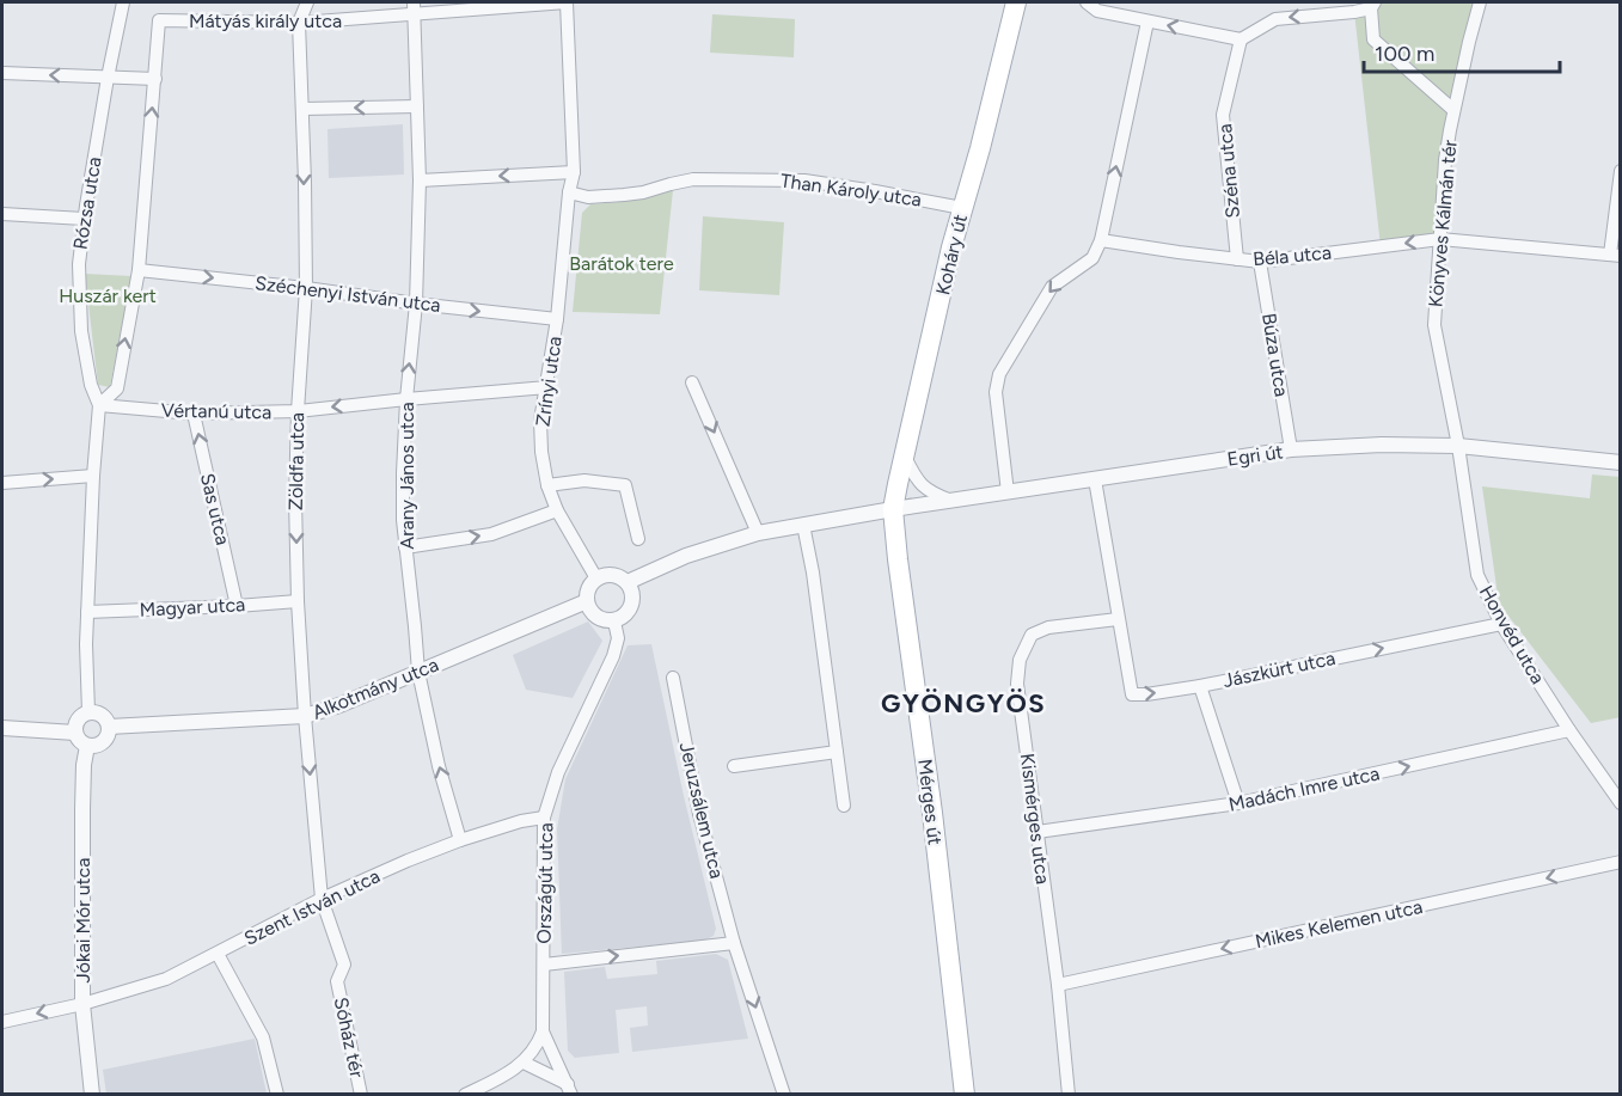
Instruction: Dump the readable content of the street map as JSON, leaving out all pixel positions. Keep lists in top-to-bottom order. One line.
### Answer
{"streets":{"main road":["Koháry út","Mérges út"],"street":["Mátyás király utca","Széna utca","Than Károly utca","Rózsa utca","Könyves Kálmán tér","Béla utca","Széchenyi István utca","Búza utca","Zrínyi utca","Vértanú utca","Egri út","Zöldfa utca","Arany János utca","Sas utca","Magyar utca","Honvéd utca","Jászkürt utca","Alkotmány utca","Madách Imre utca","Jeruzsálem utca","Kismérges utca","Országút utca","Szent István utca","Jókai Mór utca","Mikes Kelemen utca","Sóház tér"]},"crossings":[["Mátyás király utca","Zrínyi utca"],["Mátyás király utca","Zöldfa utca"],["Mátyás király utca","Arany János utca"],["Széna utca","Béla utca"],["Than Károly utca","Koháry út"],["Than Károly utca","Zrínyi utca"],["Rózsa utca","Vértanú utca"],["Könyves Kálmán tér","Béla utca"],["Könyves Kálmán tér","Egri út"],["Könyves Kálmán tér","Honvéd utca"],["Koháry út","Egri út"],["Koháry út","Mérges út"],["Béla utca","Búza utca"],["Széchenyi István utca","Zrínyi utca"],["Széchenyi István utca","Zöldfa utca"],["Széchenyi István utca","Arany János utca"],["Búza utca","Egri út"],["Zrínyi utca","Vértanú utca"],["Zrínyi utca","Alkotmány utca"],["Zrínyi utca","Országút utca"],["Vértanú utca","Zöldfa utca"],["Vértanú utca","Arany János utca"],["Vértanú utca","Sas utca"],["Egri út","Honvéd utca"],["Egri út","Mérges út"],["Zöldfa utca","Magyar utca"],["Zöldfa utca","Alkotmány utca"],["Zöldfa utca","Szent István utca"],["Zöldfa utca","Sóház tér"],["Arany János utca","Alkotmány utca"],["Arany János utca","Szent István utca"],["Sas utca","Magyar utca"],["Honvéd utca","Jászkürt utca"],["Honvéd utca","Madách Imre utca"],["Jászkürt utca","Kismérges utca"],["Alkotmány utca","Országút utca"],["Alkotmány utca","Jókai Mór utca"],["Madách Imre utca","Kismérges utca"],["Kismérges utca","Mikes Kelemen utca"],["Országút utca","Szent István utca"],["Szent István utca","Jókai Mór utca"],["Szent István utca","Sóház tér"]],"one_way":["Béla utca","Széchenyi István utca","Zöldfa utca","Sas utca","Jászkürt utca","Madách Imre utca","Jeruzsálem utca","Mikes Kelemen utca"],"districts":["GYÖNGYÖS"],"parks":["Barátok tere","Huszár kert"],"scale_bar":"100 m"}
